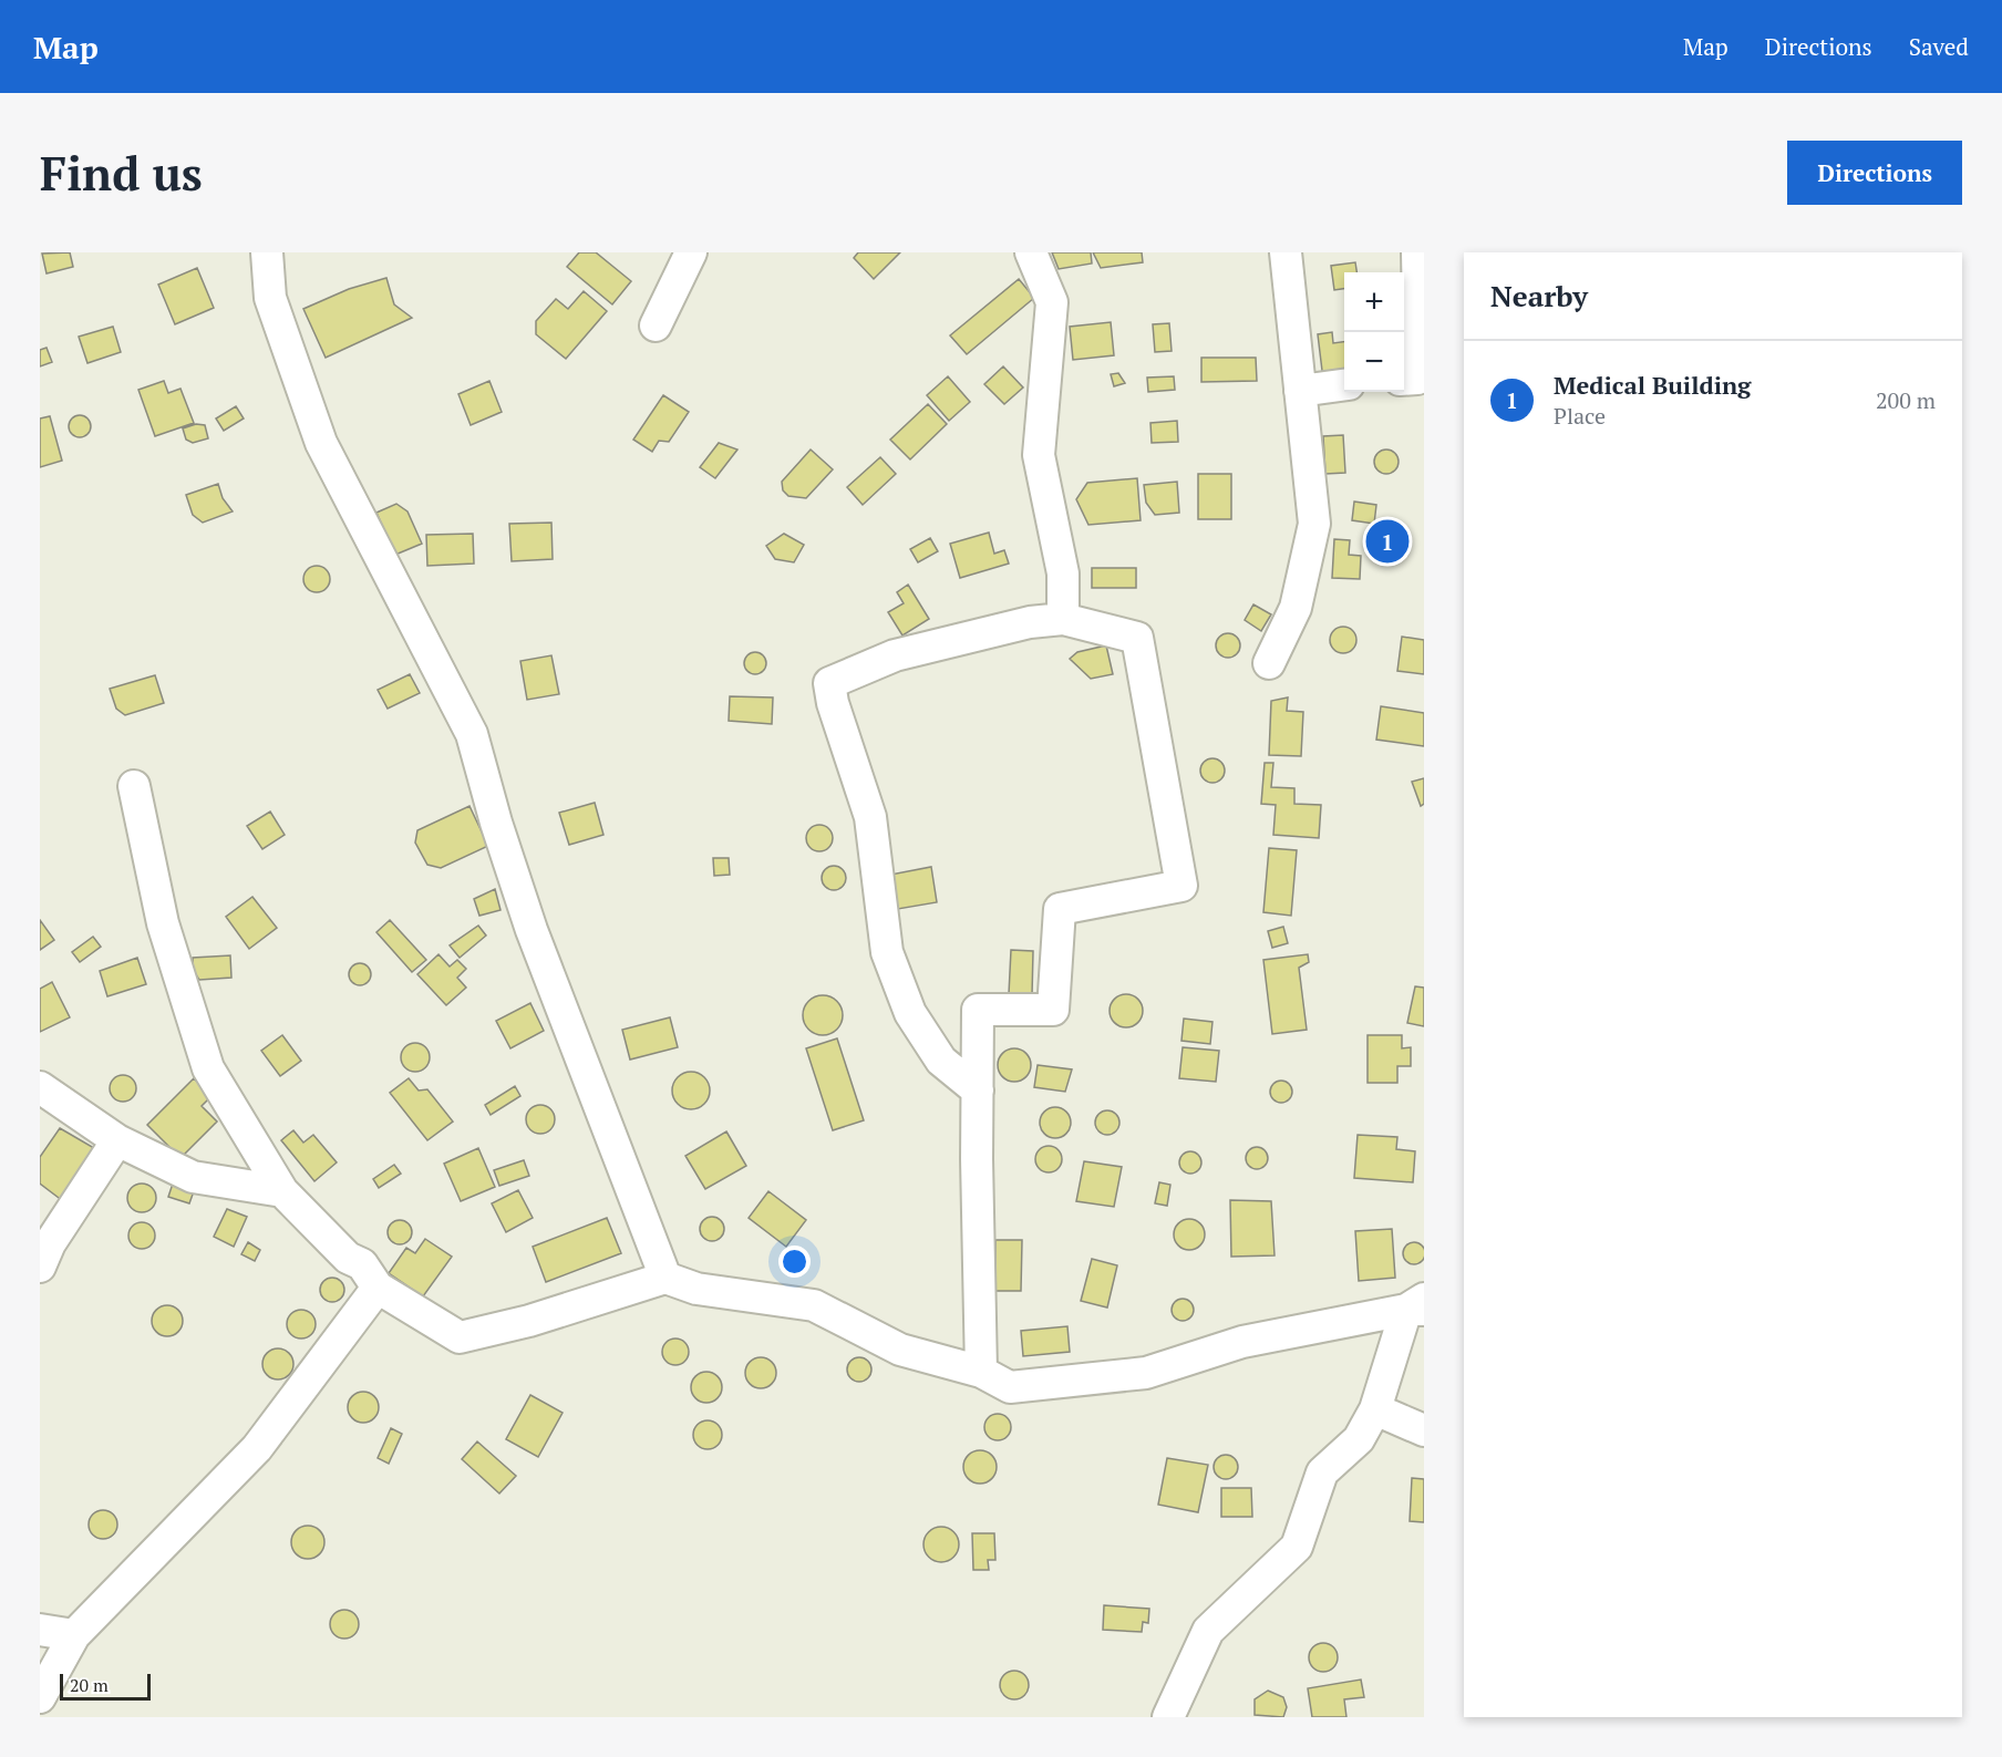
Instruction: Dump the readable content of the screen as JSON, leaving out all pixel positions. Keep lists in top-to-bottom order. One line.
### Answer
{"scale_bar":"20 m","page":{"header":"Map","nav":["Map","Directions","Saved"],"buttons":"Directions","title":"Find us","heading":"Nearby","map_buttons":["+","−"],"list":[{"mark":"1","name":"Medical Building","note":"Place","value":"200 m"}],"pins":"1","scale":"20 m"}}
